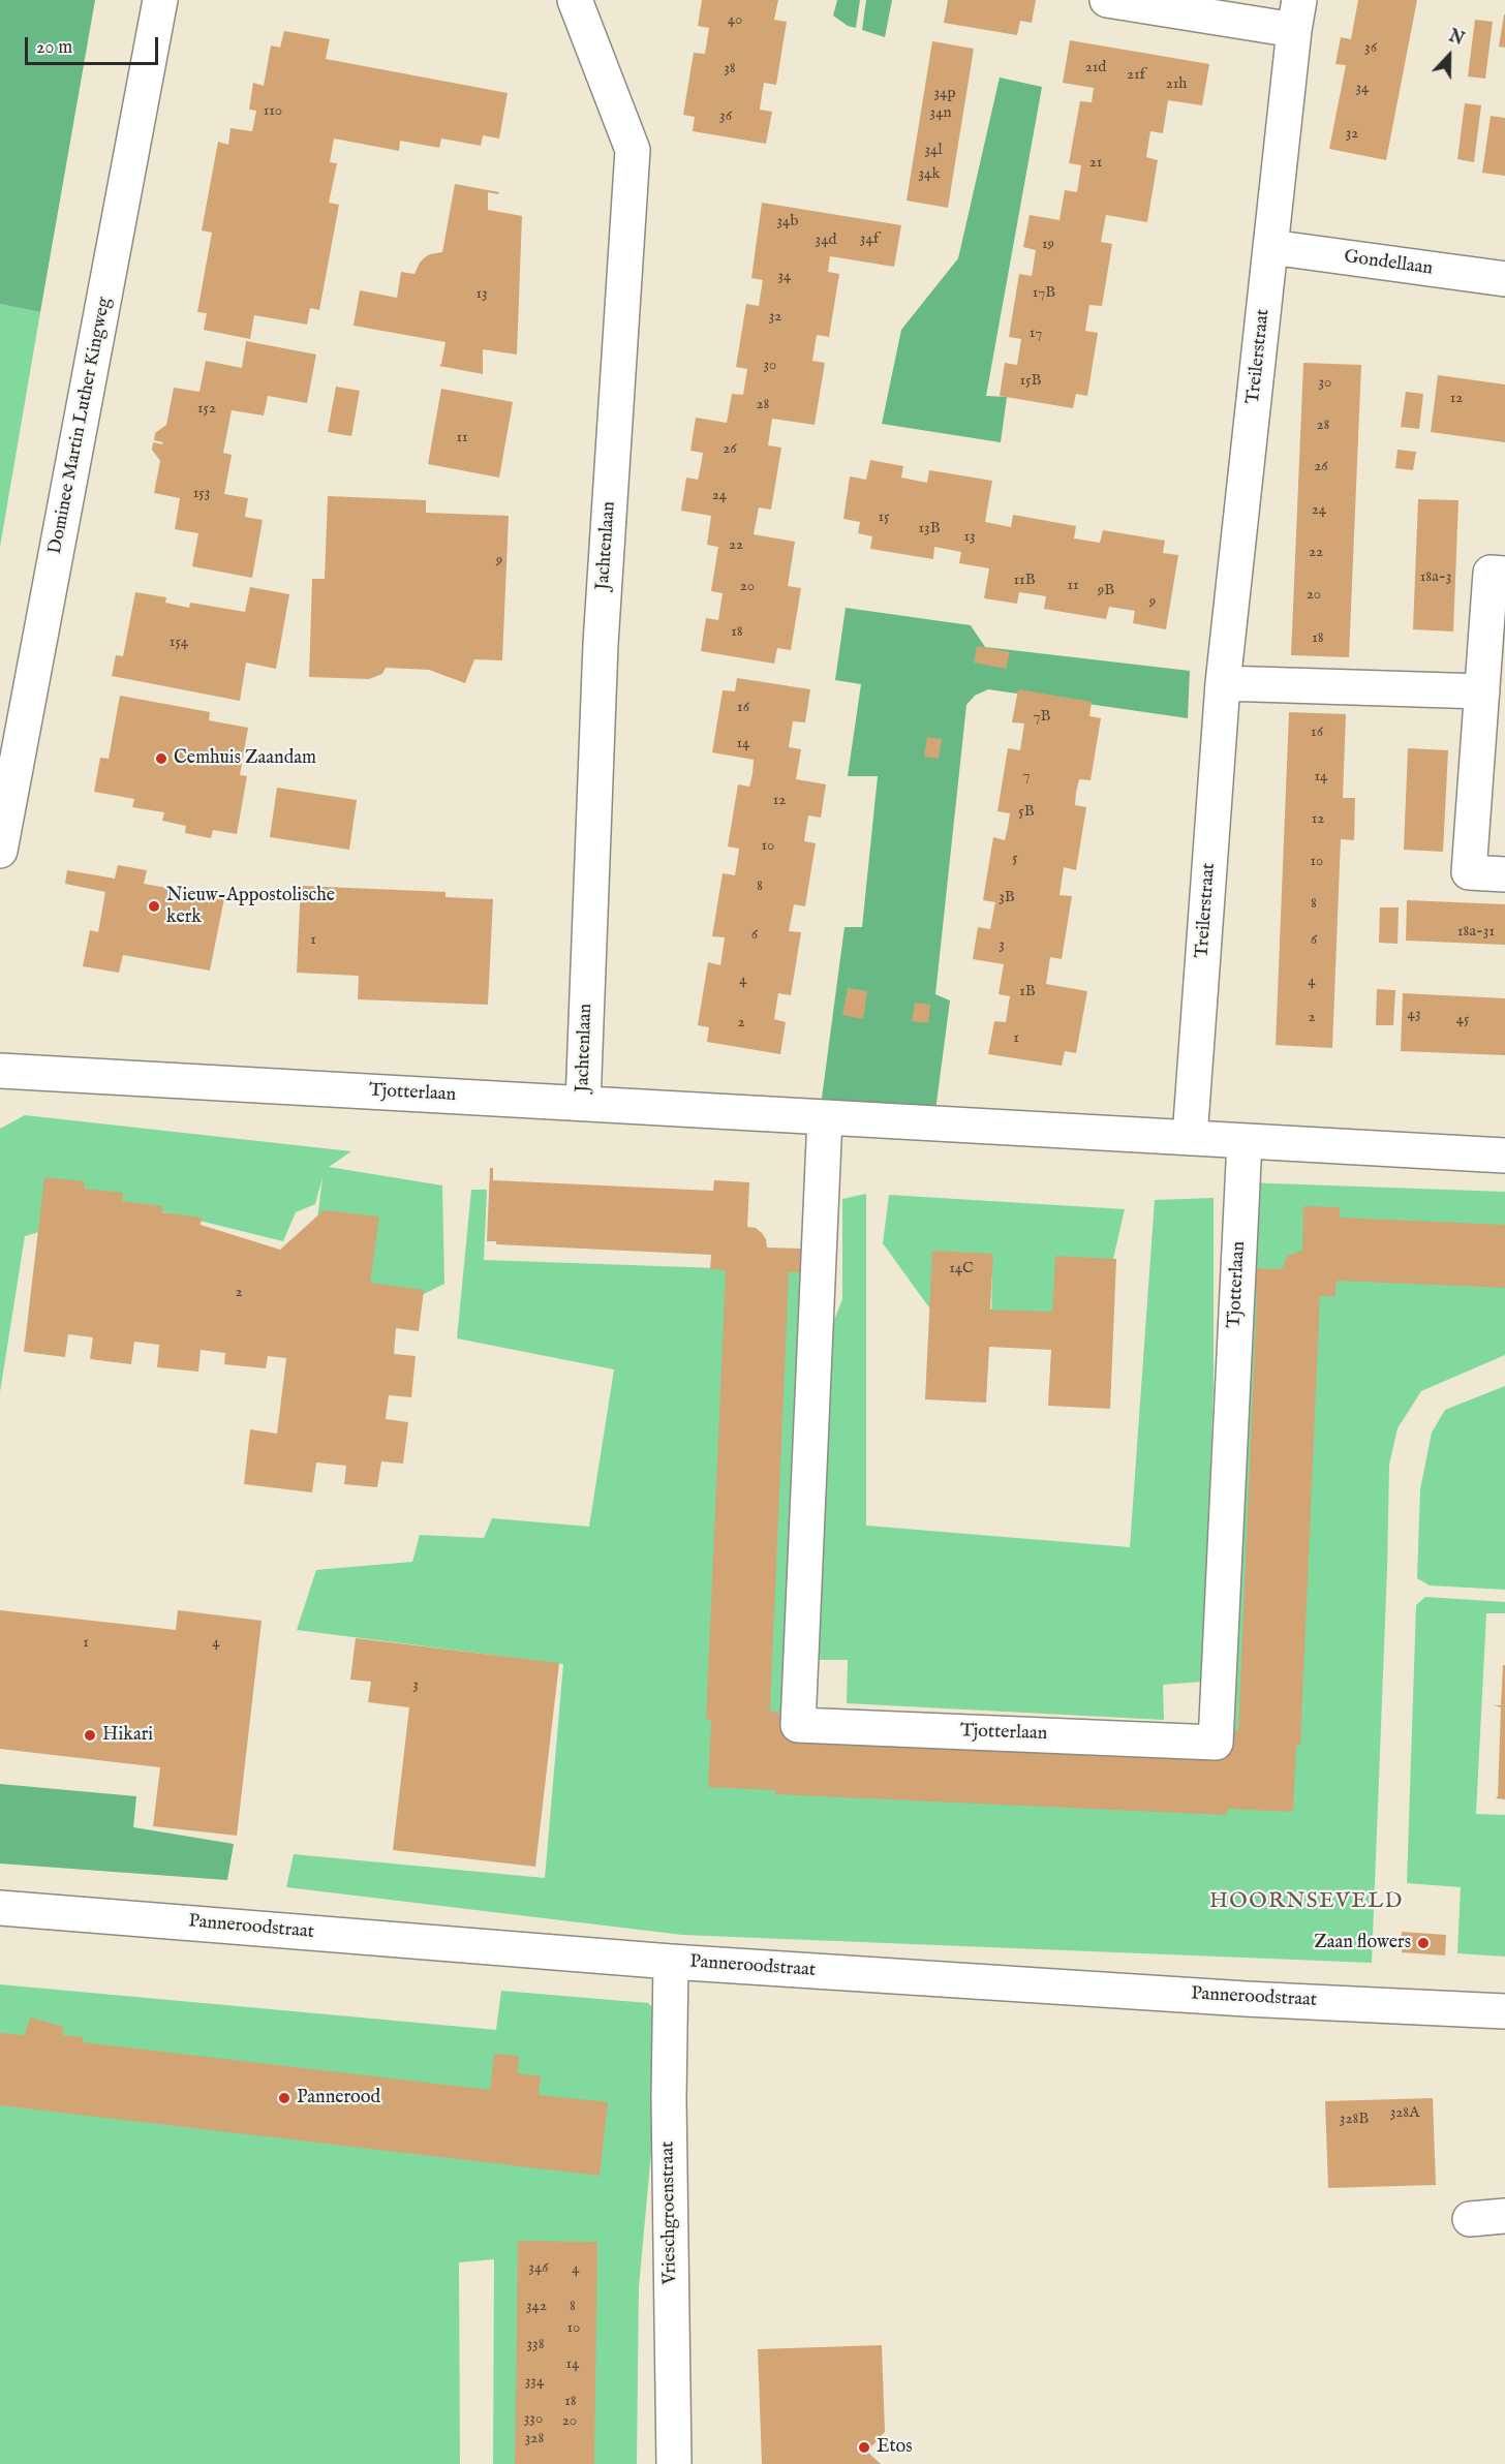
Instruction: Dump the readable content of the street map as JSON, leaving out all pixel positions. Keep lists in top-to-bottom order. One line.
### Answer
{"streets":{"street":["Gondellaan","Treilerstraat","Dominee Martin Luther Kingweg","Jachtenlaan","Tjotterlaan","Panneroodstraat","Vrieschgroenstraat"]},"crossings":[["Gondellaan","Treilerstraat"],["Treilerstraat","Tjotterlaan"],["Jachtenlaan","Tjotterlaan"],["Panneroodstraat","Vrieschgroenstraat"]],"districts":["HOORNSEVELD"],"places":["Cemhuis Zaandam","Nieuw-Appostolische kerk","Hikari","Zaan flowers","Pannerood","Etos"],"house_numbers":["40","36","21d","38","21f","21h","34","34p","110","34n","36","32","34l","21","34k","34b","34f","34d","19","34","17B","13","32","17","30","15B","30","12","28","152","28","11","26","26","153","24","24","15","13B","13","22","22","9","18a-3","11B","11","20","9B","20","9","18","18","154","16","7B","16","14","7","14","12","5B","12","10","5","10","8","3B","8","18a-31","6","1","6","3","4","4","1B","43","2","45","2","1","14C","2","1","4","3","328A","328B","346","4","342","8","10","338","14","334","18","330","20","328"],"scale_bar":"20 m","north":"top"}
